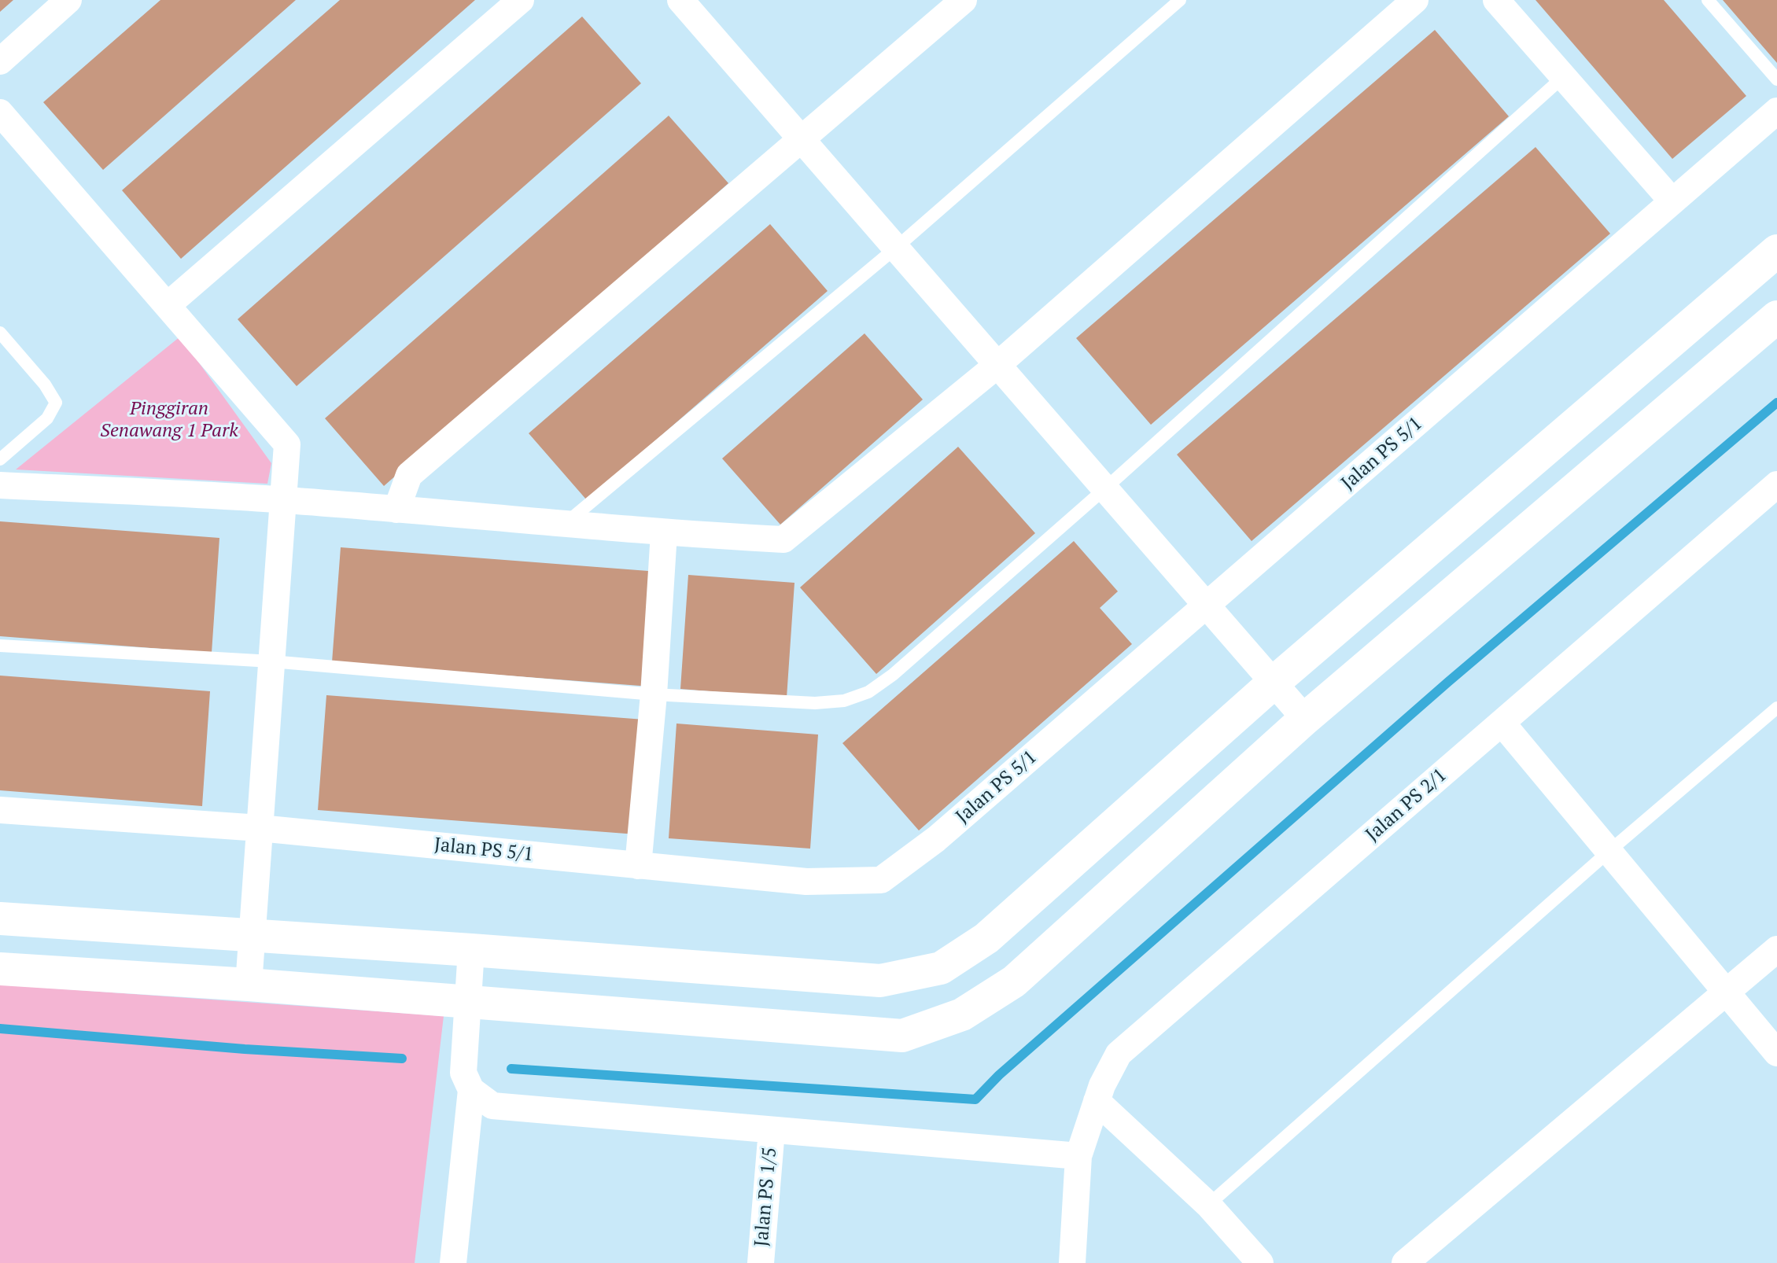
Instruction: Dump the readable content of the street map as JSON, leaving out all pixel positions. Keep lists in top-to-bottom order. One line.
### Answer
{"streets":{"street":["Jalan PS 5/1","Jalan PS 2/1","Jalan PS 1/5"]},"parks":["Pinggiran Senawang 1 Park"]}
